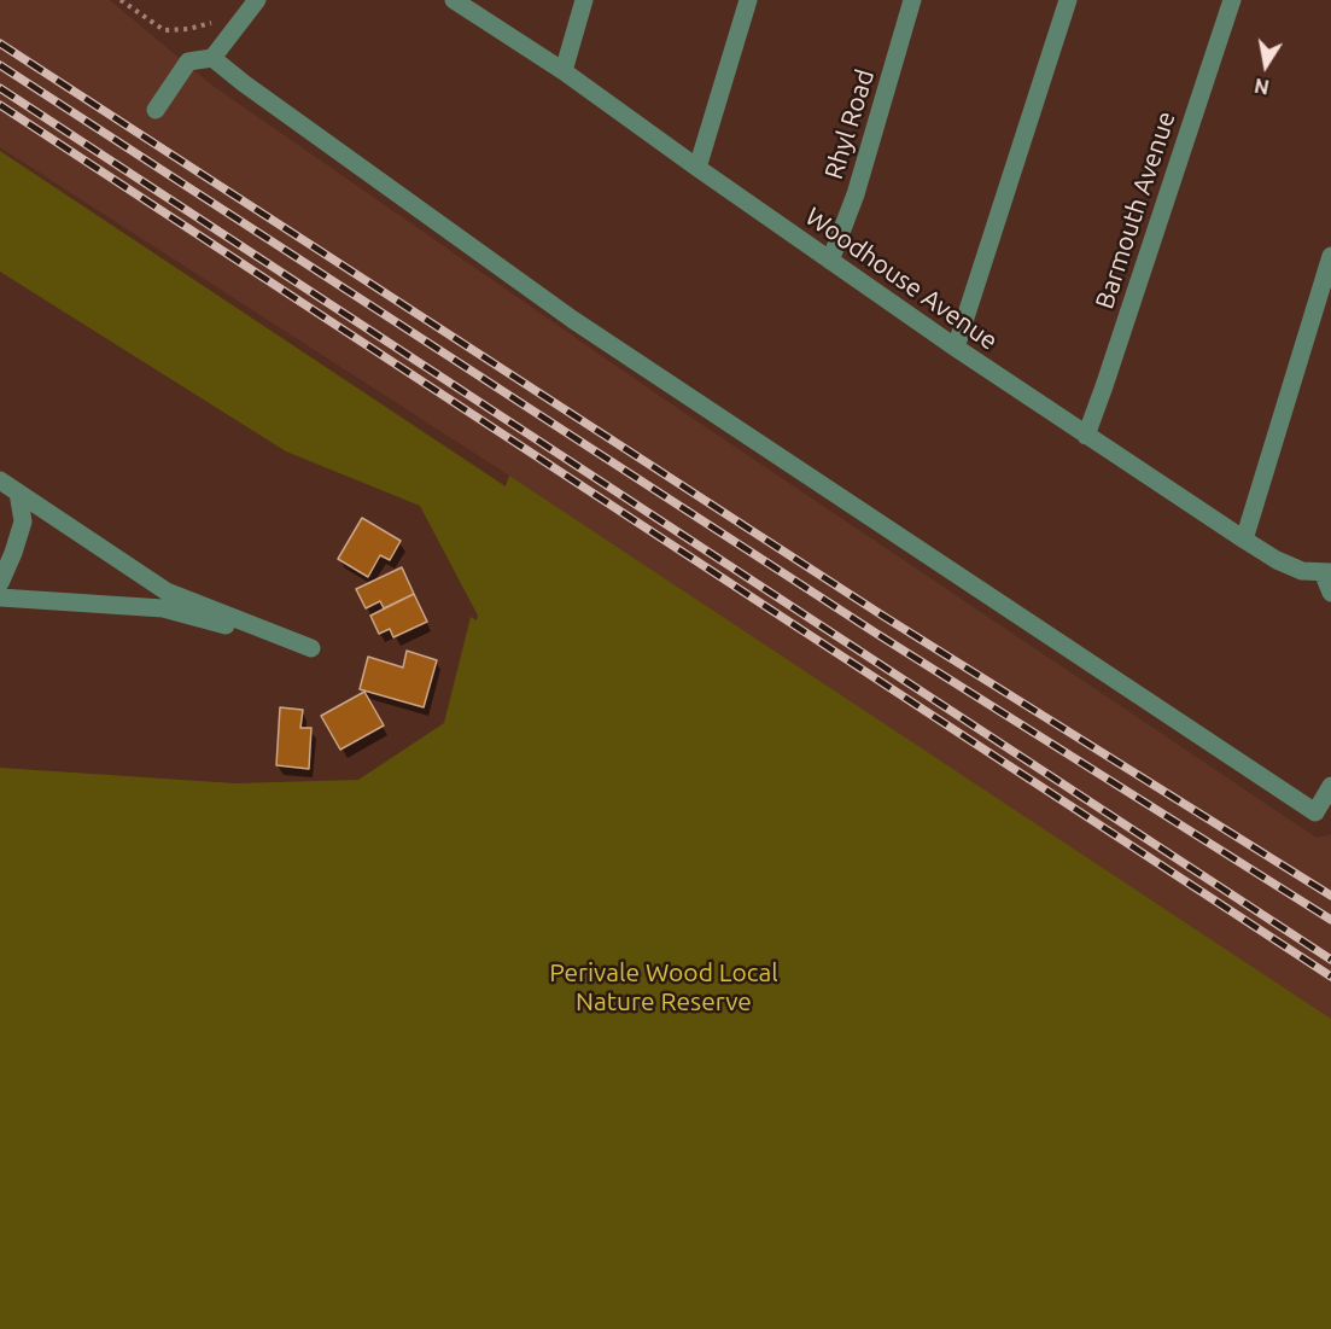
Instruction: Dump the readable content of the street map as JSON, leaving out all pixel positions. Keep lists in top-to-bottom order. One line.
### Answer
{"streets":{"street":["Rhyl Road","Barmouth Avenue","Woodhouse Avenue"]},"crossings":[["Rhyl Road","Woodhouse Avenue"],["Barmouth Avenue","Woodhouse Avenue"]],"parks":["Perivale Wood Local Nature Reserve"],"north":"bottom"}
